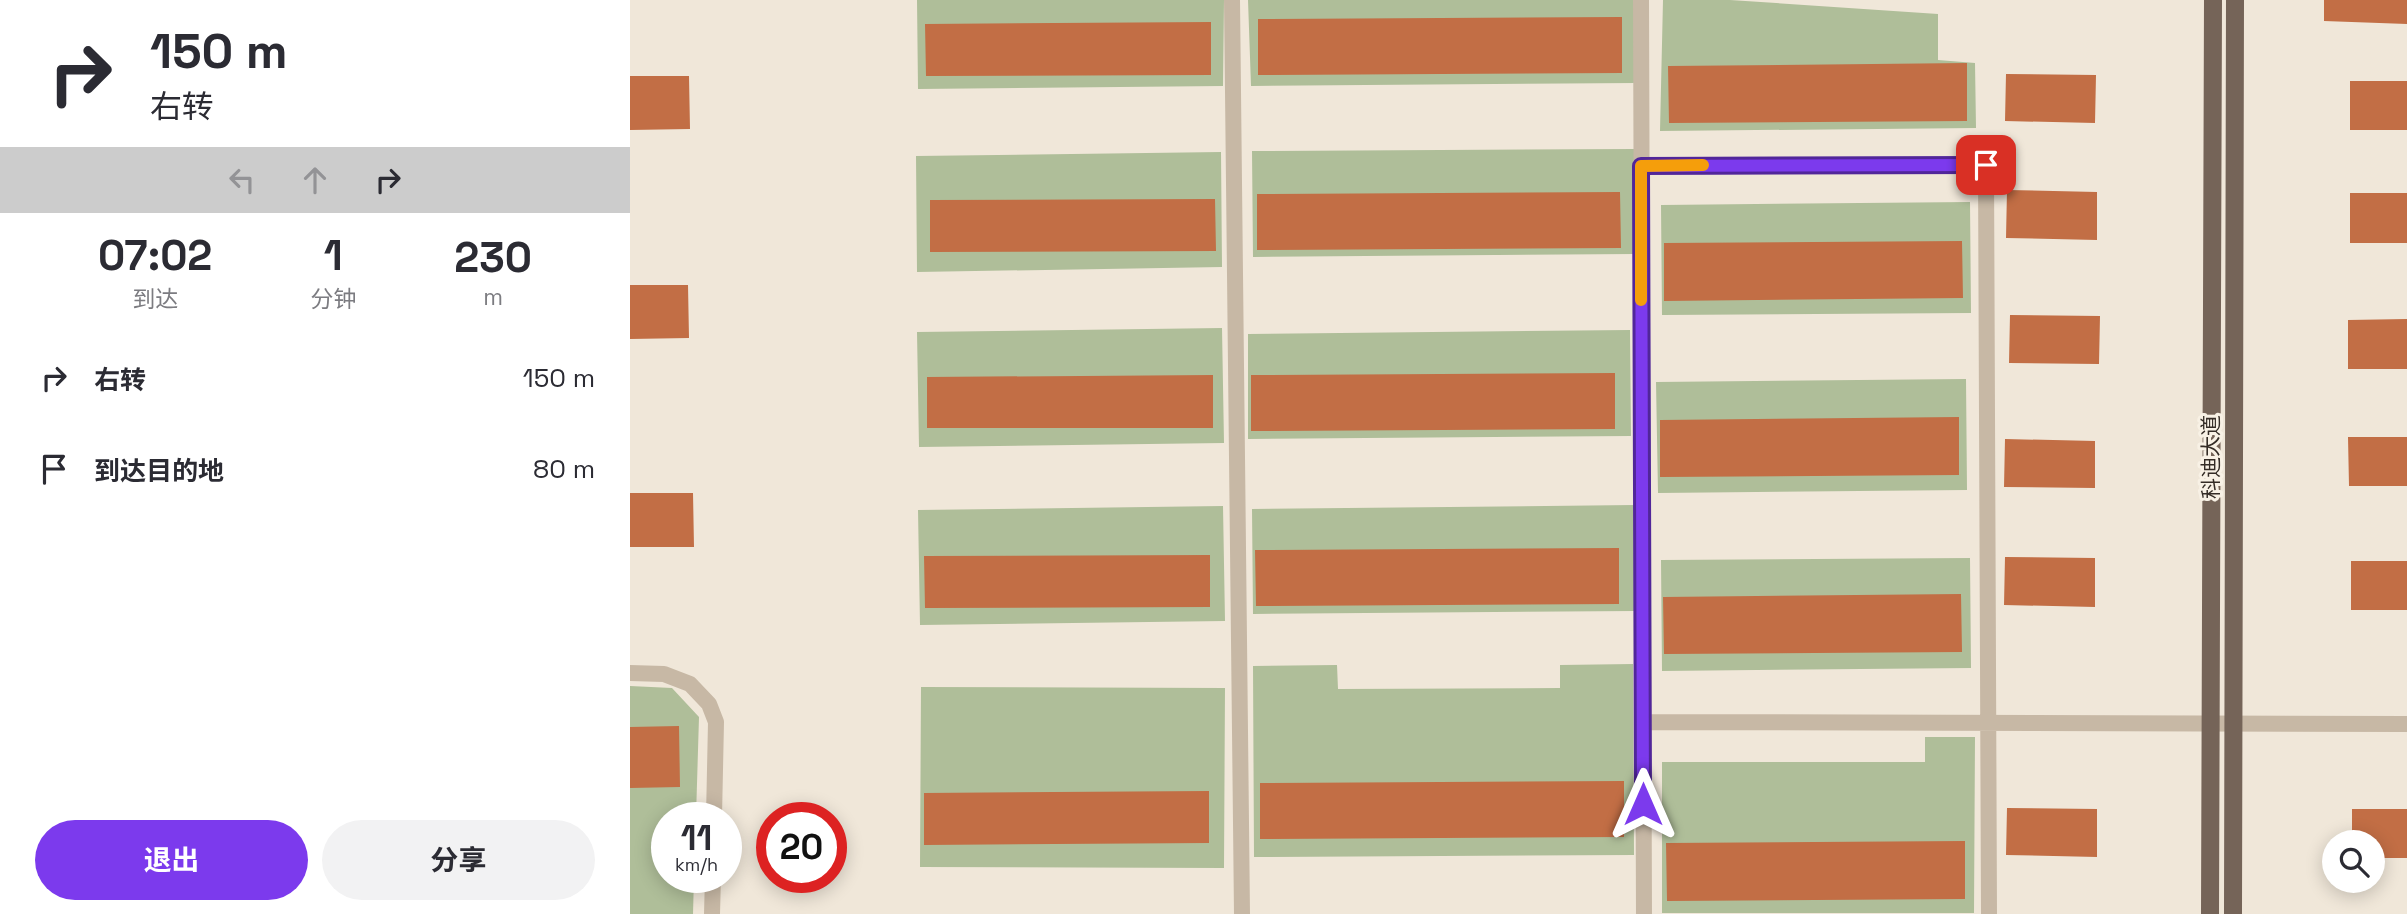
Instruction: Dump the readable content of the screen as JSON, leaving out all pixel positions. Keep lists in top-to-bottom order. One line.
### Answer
{"streets":{"main road":["科迪大道"]},"page":{"turn":["150 m","右转"],"eta":["07:02","到达","1","分钟","230","m"],"list":[{"name":"右转","value":"150 m"},{"name":"到达目的地","value":"80 m"}],"speed":"11 km/h","limit":"20","buttons":["退出","分享"]}}
